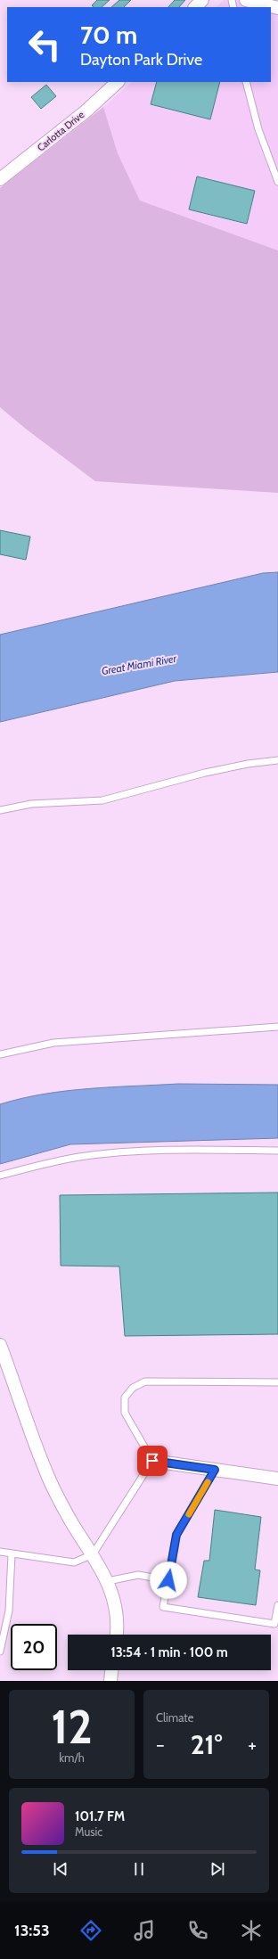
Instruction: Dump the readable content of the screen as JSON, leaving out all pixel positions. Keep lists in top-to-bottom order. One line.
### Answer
{"streets":{"street":["Carlotta Drive"]},"water":["Great Miami River"],"page":{"turn":["70 m","Dayton Park Drive"],"limit":"20","trip":"13:54 · 1 min · 100 m","tile":[["12","km/h"],"Climate"],"heat":["−","21°","+"],"song":["101.7 FM","Music"],"tabs":"13:53"}}
